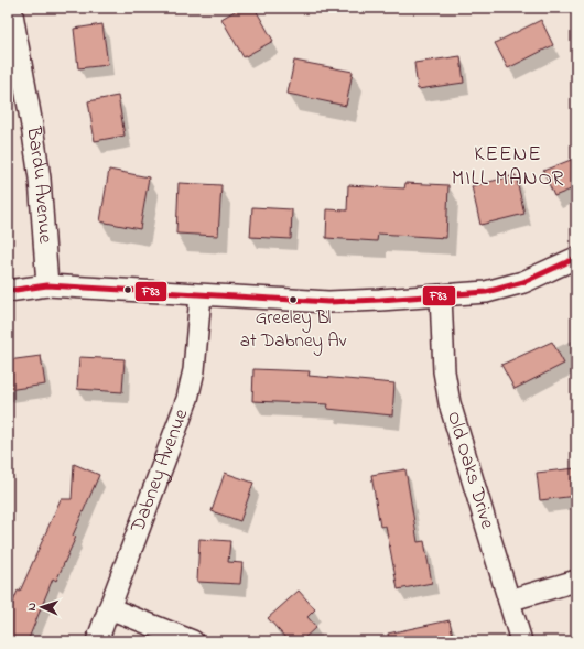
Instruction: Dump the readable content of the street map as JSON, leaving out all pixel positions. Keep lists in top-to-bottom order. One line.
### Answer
{"streets":{"street":["Bardu Avenue","Dabney Avenue","Old Oaks Drive"]},"districts":["KEENE MILL MANOR"],"places":["Greeley Bl at Dabney Av"],"lines":["transit line F83"],"north":"left"}
